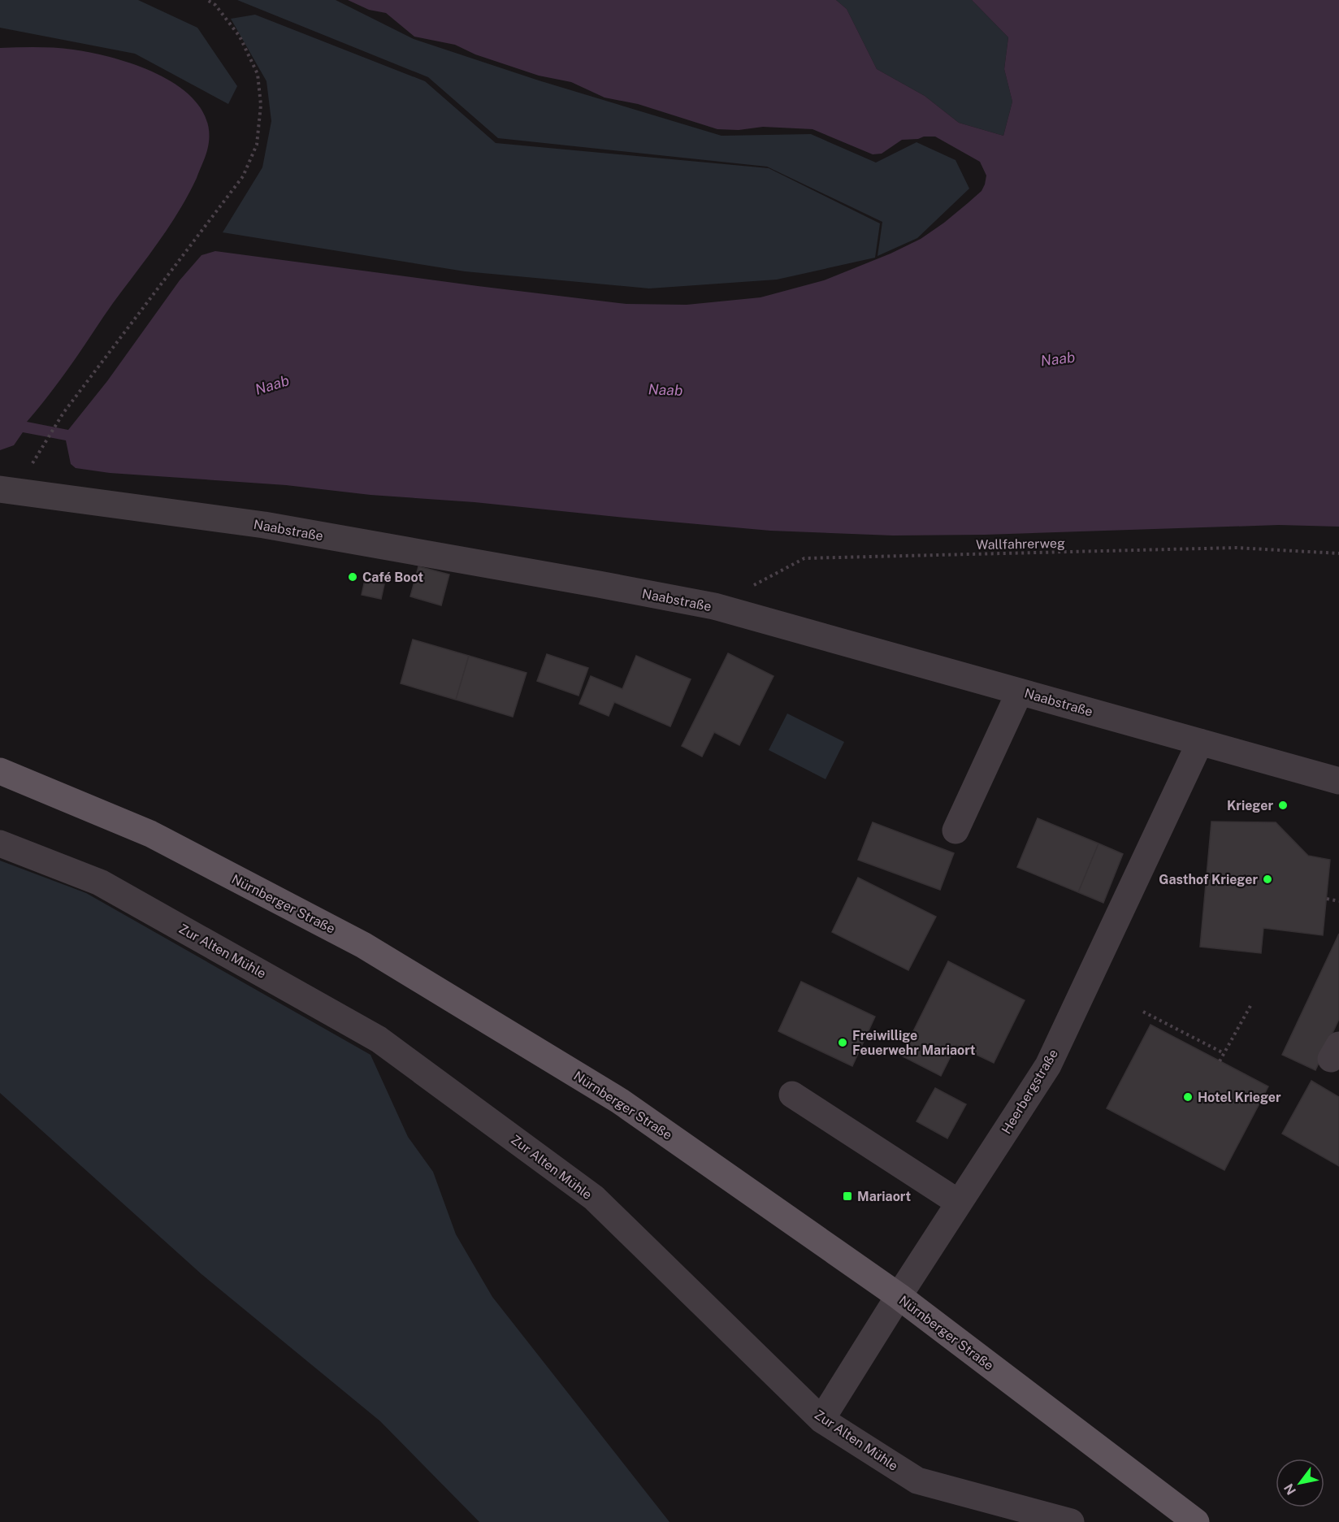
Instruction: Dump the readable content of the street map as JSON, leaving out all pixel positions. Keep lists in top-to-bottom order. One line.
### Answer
{"streets":{"main road":["Nürnberger Straße"],"street":["Naabstraße","Zur Alten Mühle","Heerbergstraße"],"path":["Wallfahrerweg"]},"crossings":[["Naabstraße","Wallfahrerweg"],["Naabstraße","Heerbergstraße"],["Nürnberger Straße","Heerbergstraße"],["Zur Alten Mühle","Heerbergstraße"]],"water":["Naab"],"places":{"other":["Café Boot","Krieger","Gasthof Krieger","Freiwillige Feuerwehr Mariaort","Hotel Krieger"],"transit":["Mariaort"]},"north":"bottom left"}
